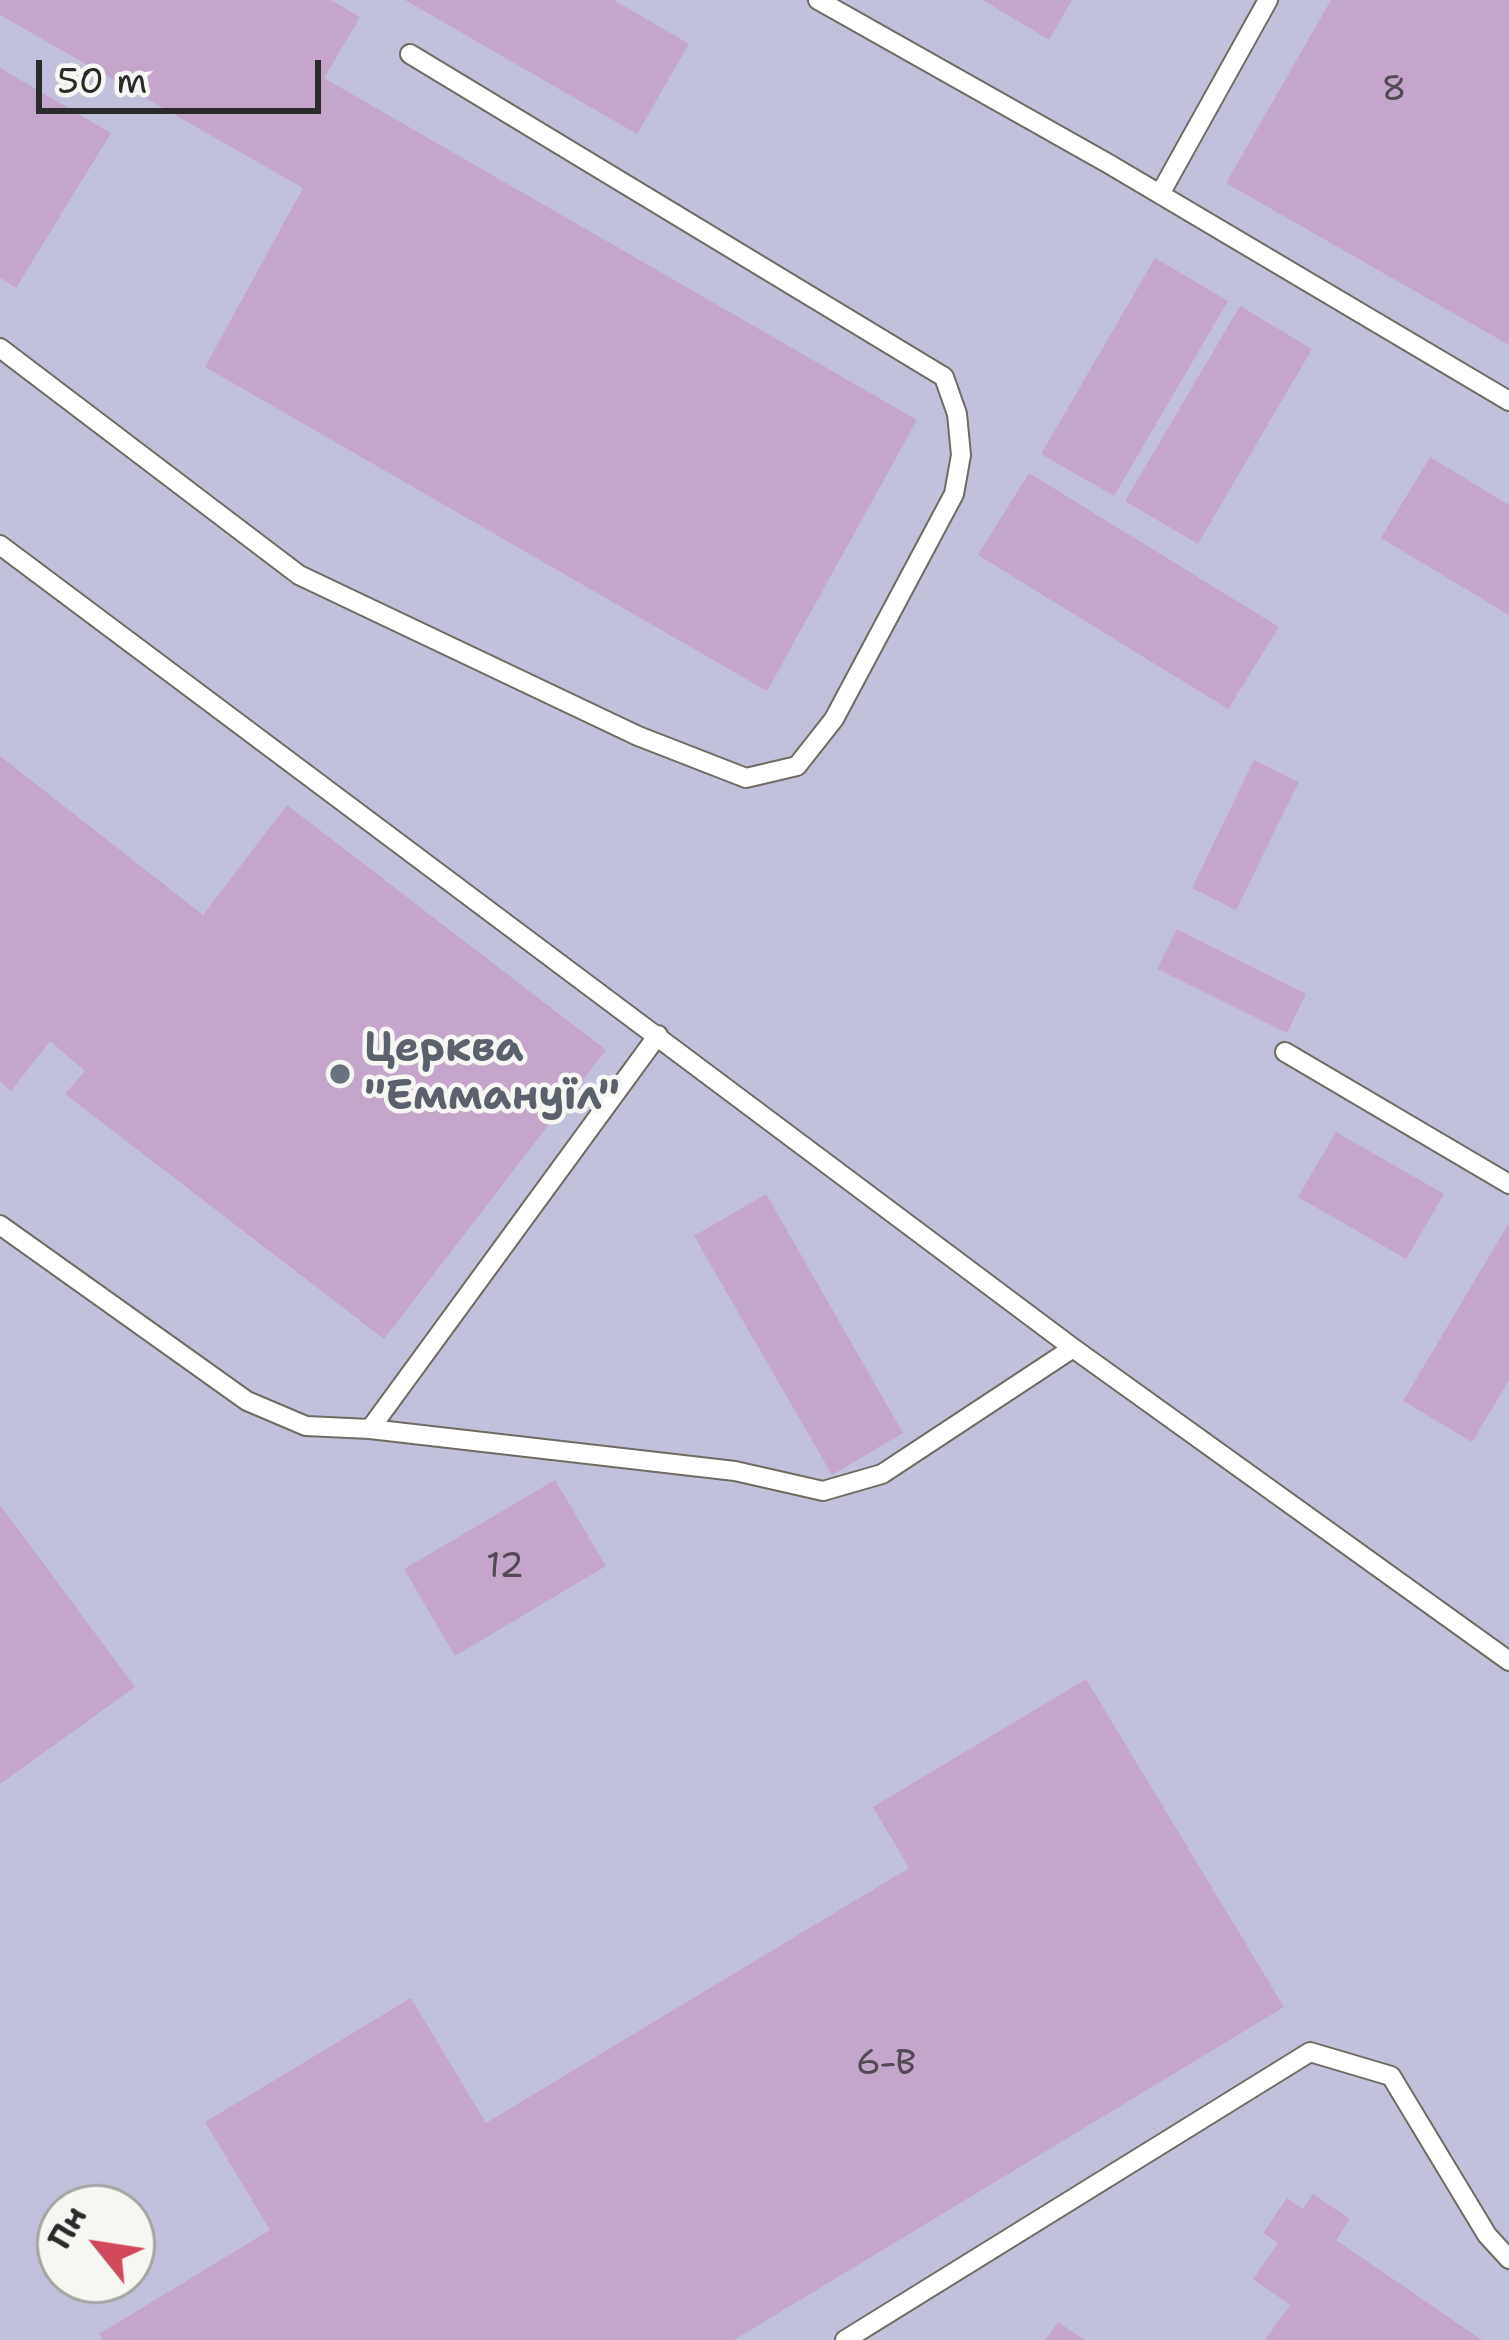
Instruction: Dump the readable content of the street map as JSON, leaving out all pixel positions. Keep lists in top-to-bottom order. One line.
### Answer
{"places":["Церква \"Еммануїл\""],"house_numbers":["8","12","6-В"],"scale_bar":"50 m","north":"top left"}
